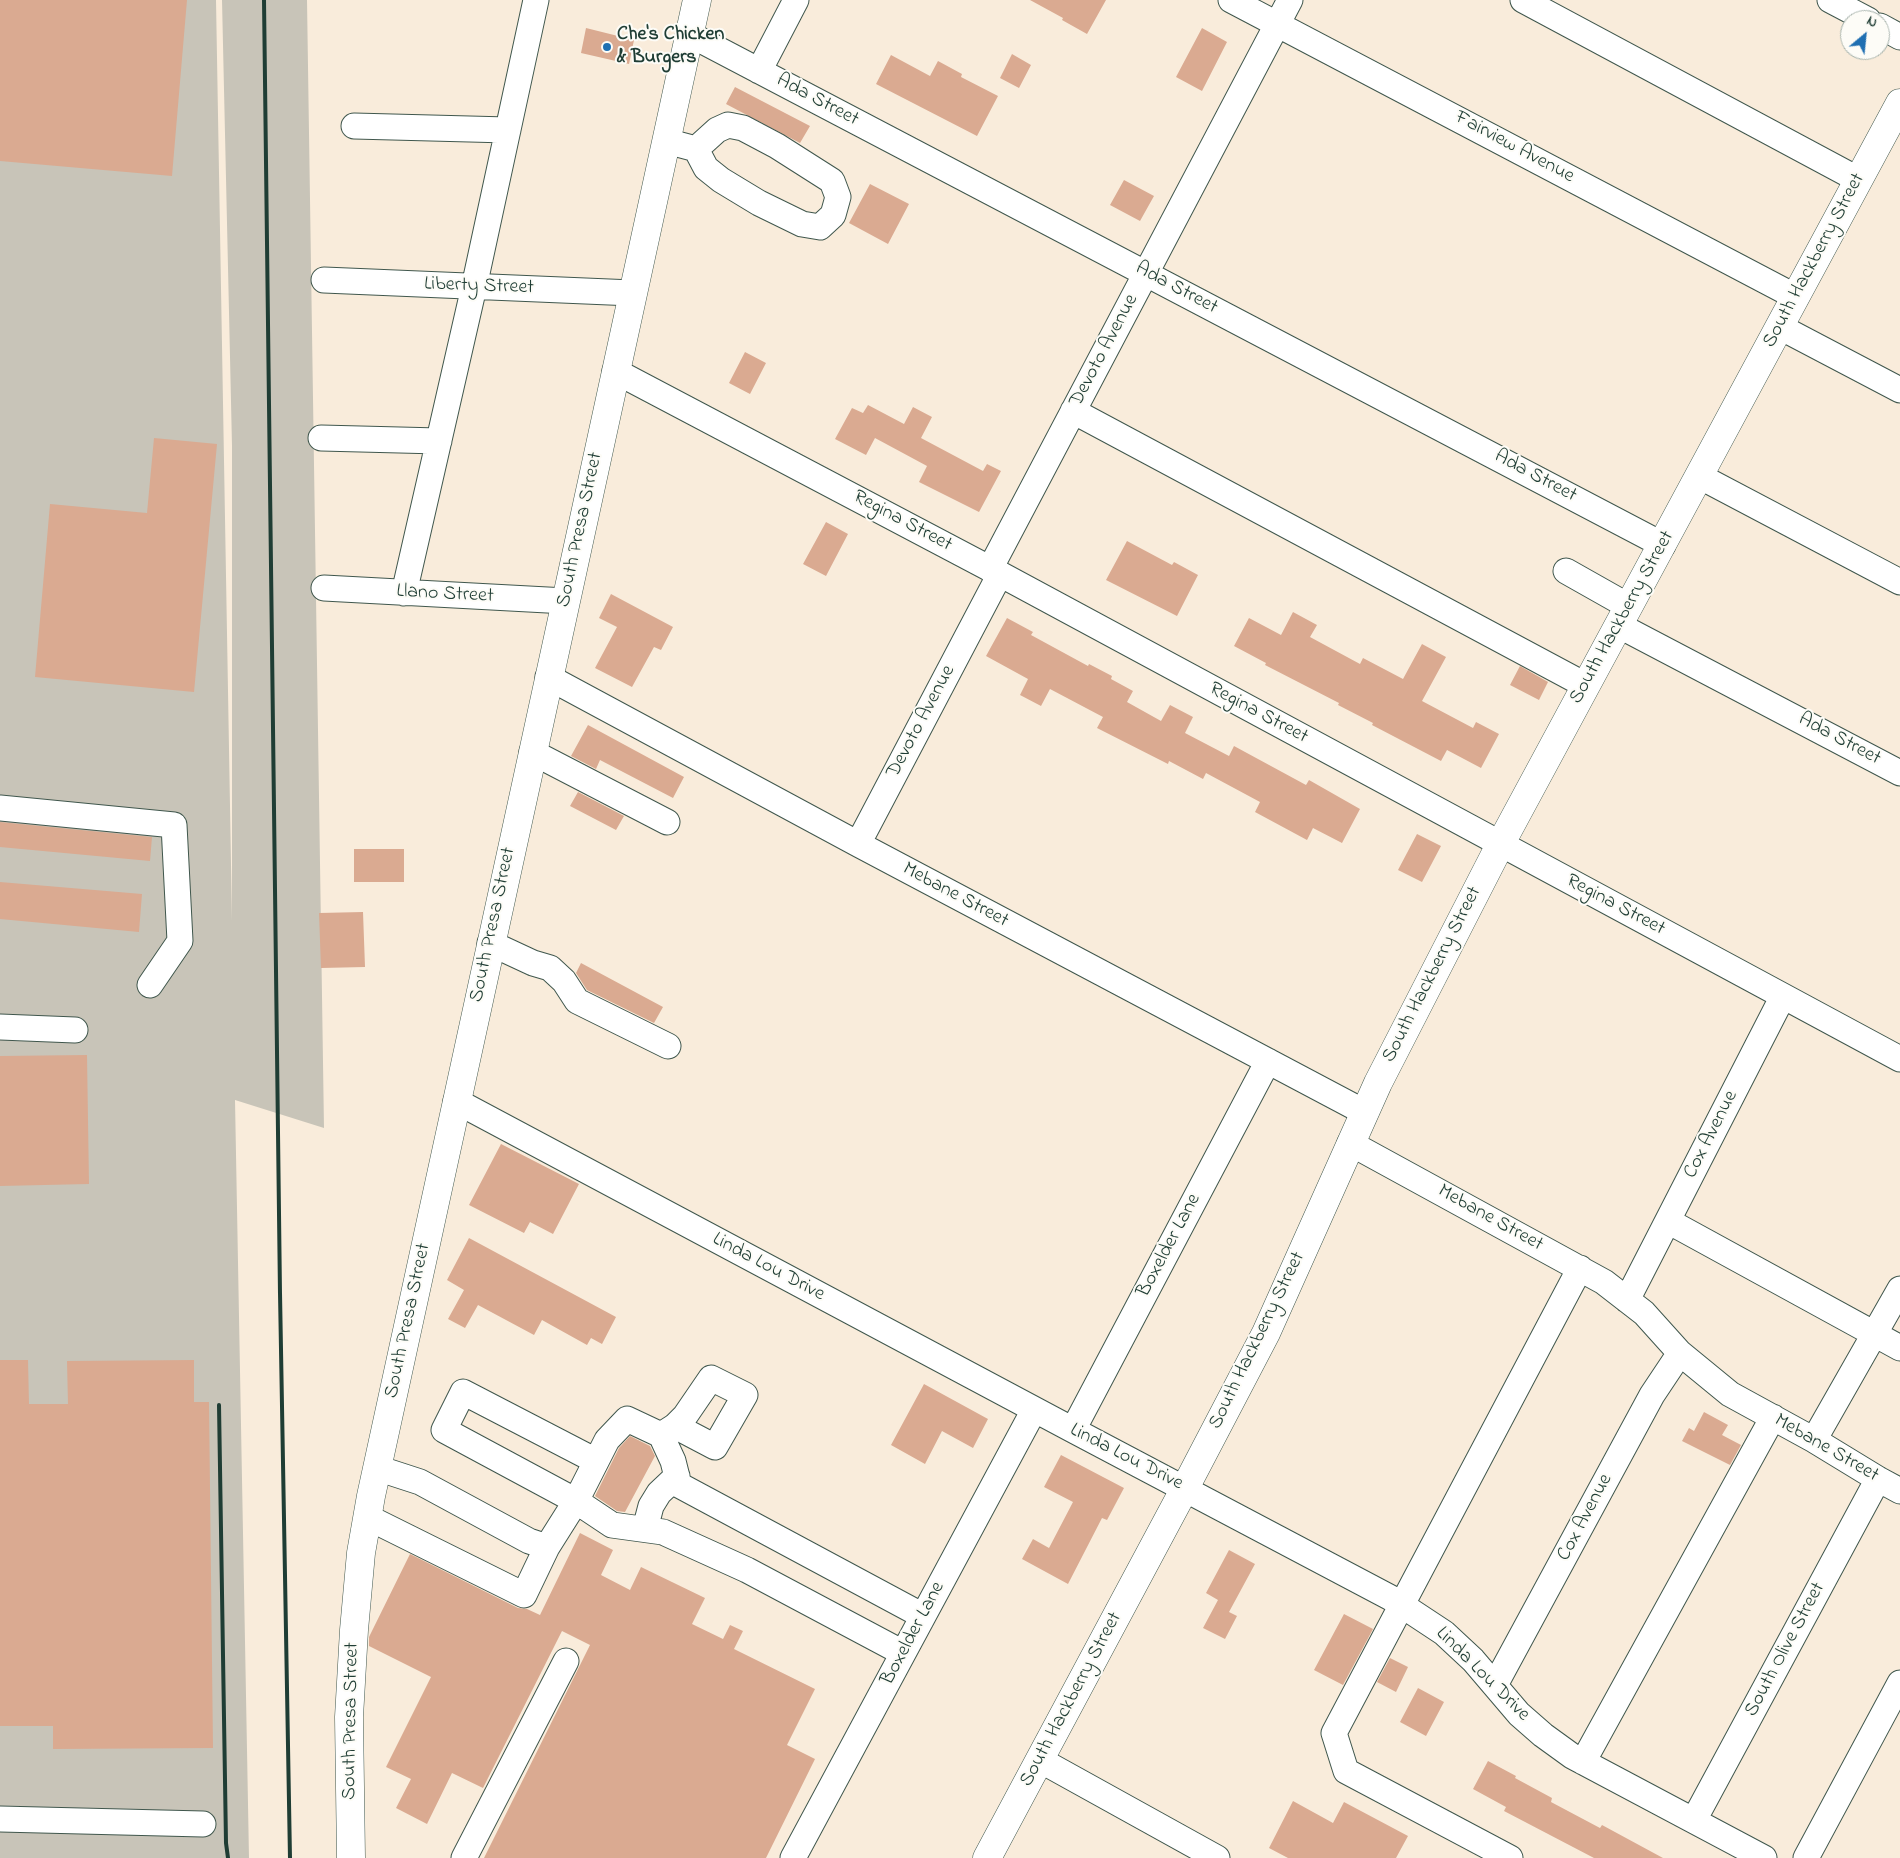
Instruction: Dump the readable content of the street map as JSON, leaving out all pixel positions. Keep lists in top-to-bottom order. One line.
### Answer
{"streets":{"main road":["South Hackberry Street","South Presa Street"],"street":["Ada Street","Fairview Avenue","Liberty Street","Devoto Avenue","Regina Street","Llano Street","Mebane Street","Cox Avenue","Boxelder Lane","Linda Lou Drive","South Olive Street"]},"crossings":[["Ada Street","South Hackberry Street"],["Ada Street","Devoto Avenue"],["Ada Street","South Presa Street"],["Fairview Avenue","South Hackberry Street"],["Fairview Avenue","Devoto Avenue"],["South Hackberry Street","Regina Street"],["South Hackberry Street","Mebane Street"],["South Hackberry Street","Linda Lou Drive"],["Liberty Street","South Presa Street"],["Devoto Avenue","Regina Street"],["Devoto Avenue","Mebane Street"],["Regina Street","South Presa Street"],["Regina Street","Cox Avenue"],["South Presa Street","Llano Street"],["South Presa Street","Mebane Street"],["South Presa Street","Linda Lou Drive"],["Mebane Street","Cox Avenue"],["Mebane Street","Boxelder Lane"],["Mebane Street","South Olive Street"],["Cox Avenue","Linda Lou Drive"],["Boxelder Lane","Linda Lou Drive"],["Linda Lou Drive","South Olive Street"]],"places":["Che's Chicken & Burgers"],"north":"top right"}
